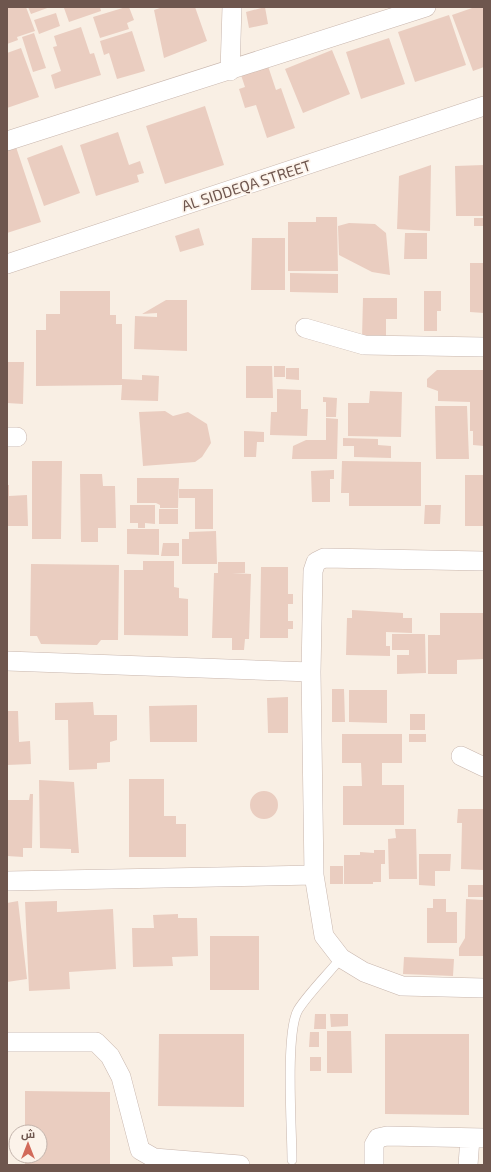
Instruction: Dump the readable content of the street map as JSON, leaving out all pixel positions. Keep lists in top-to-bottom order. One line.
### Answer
{"streets":{"street":["AL SIDDEQA STREET"]},"north":"top"}
